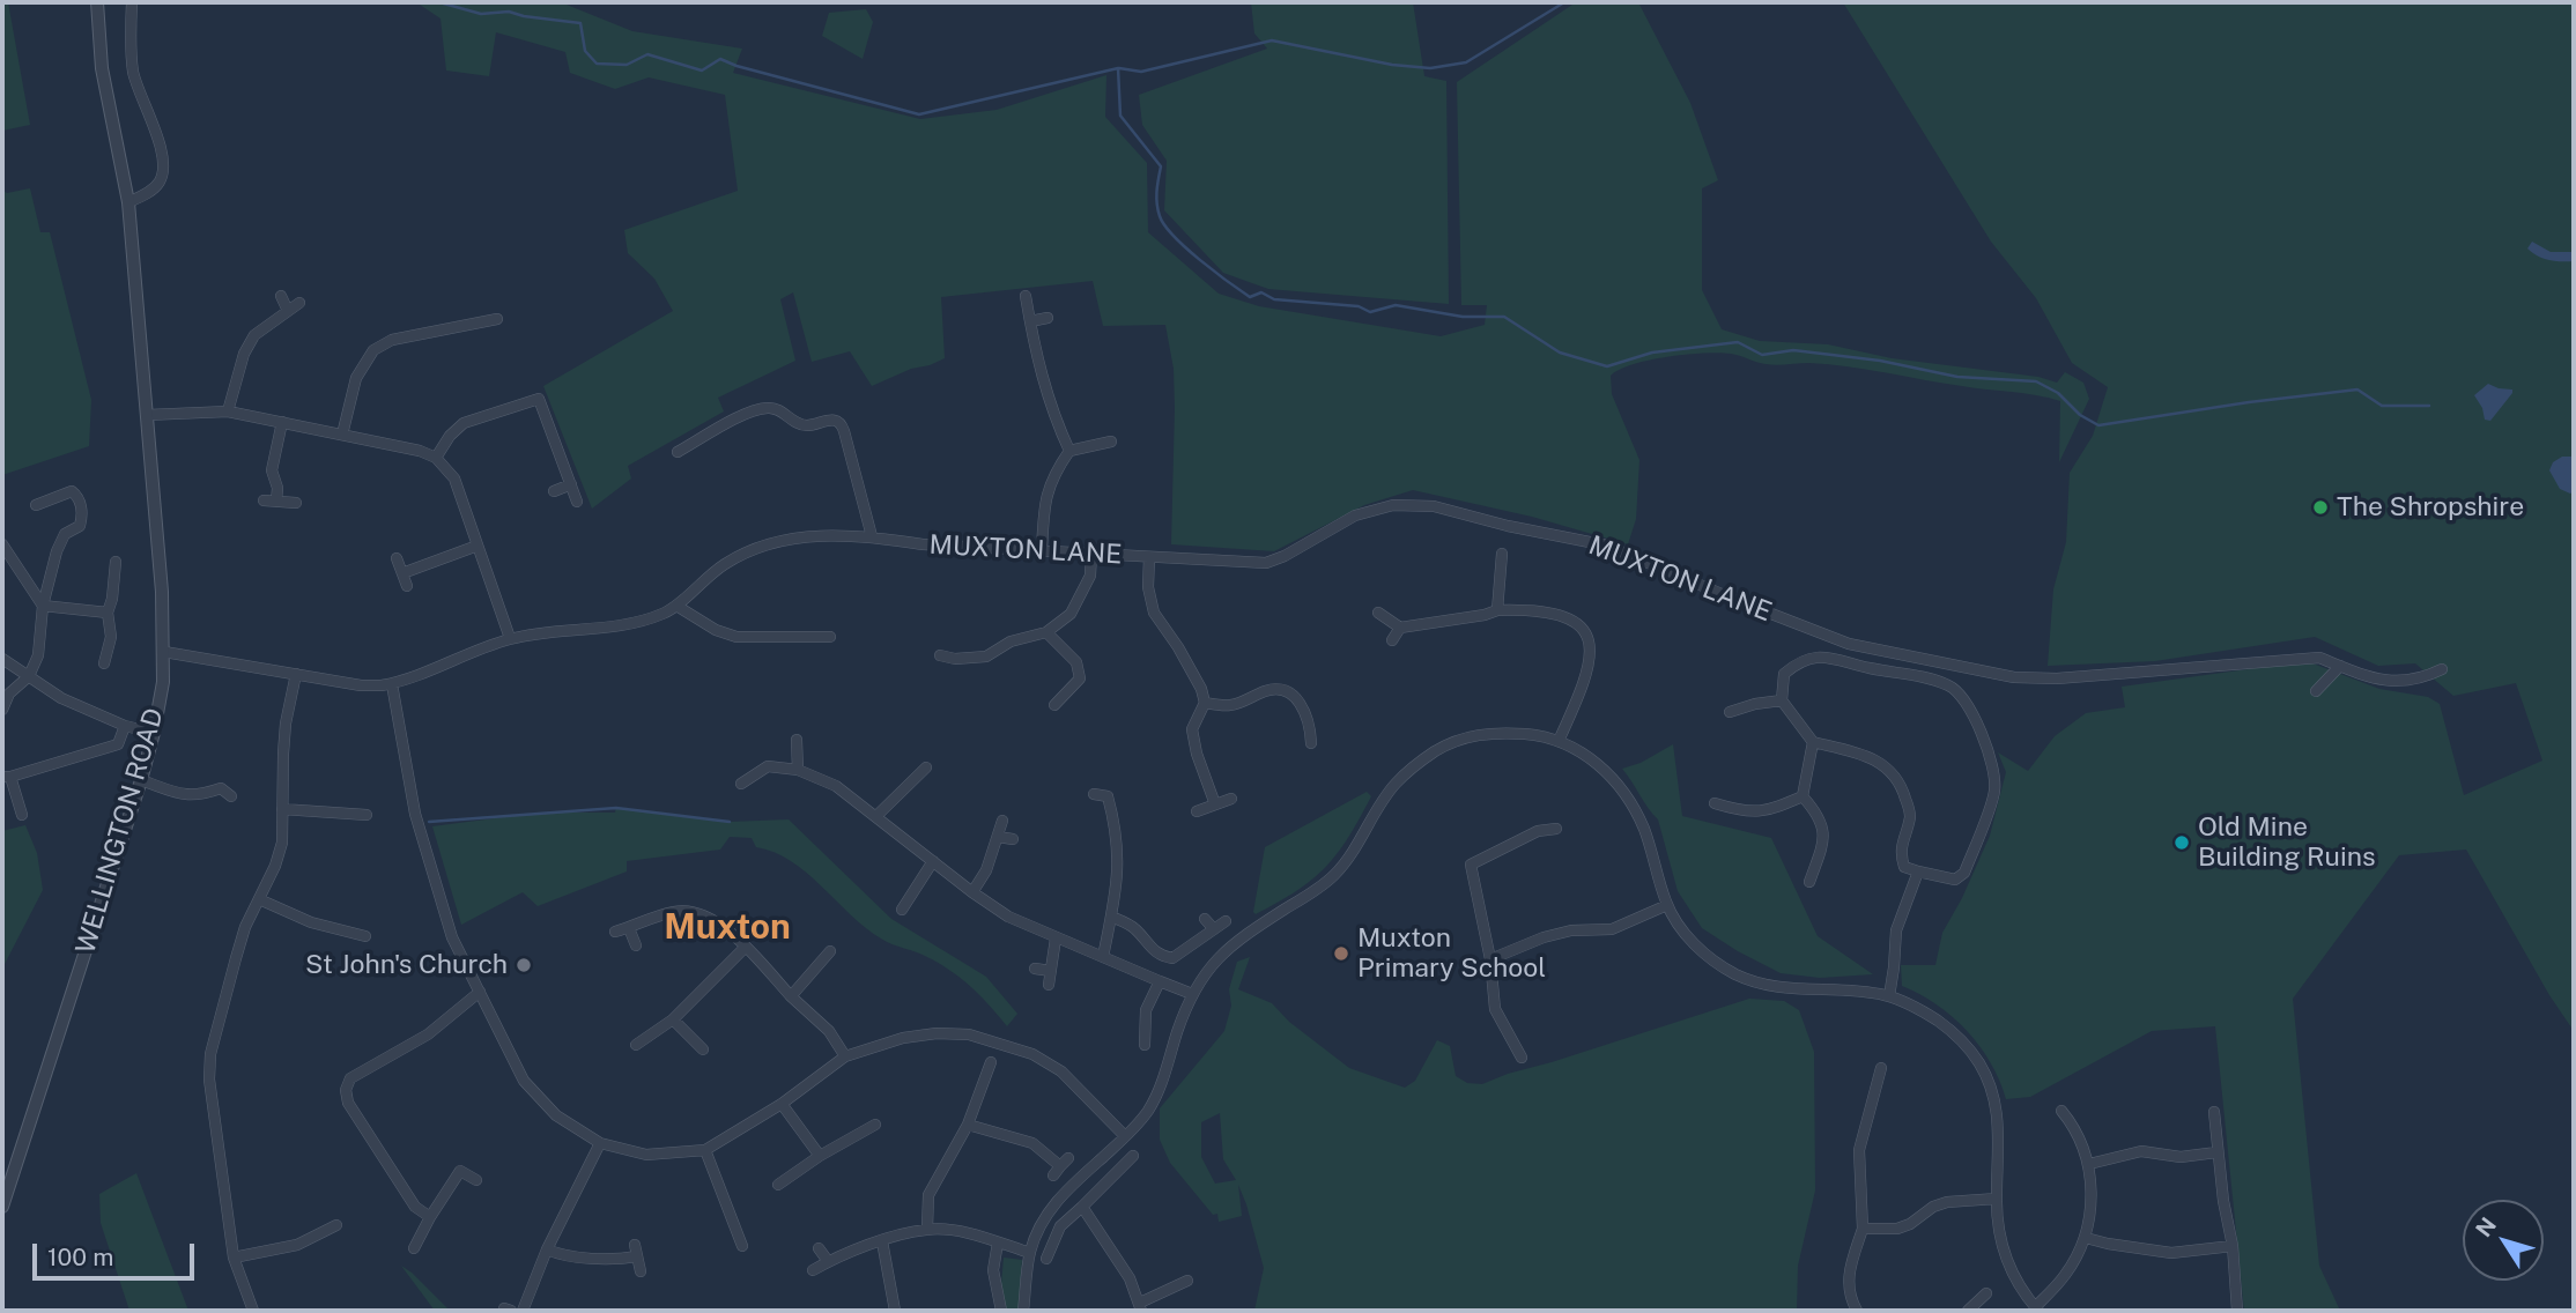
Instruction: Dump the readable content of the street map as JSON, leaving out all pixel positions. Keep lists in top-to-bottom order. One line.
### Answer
{"streets":{"street":["MUXTON LANE","WELLINGTON ROAD"]},"crossings":[["MUXTON LANE","WELLINGTON ROAD"]],"districts":["Muxton"],"places":["The Shropshire","Old Mine Building Ruins","Muxton Primary School","St John's Church"],"scale_bar":"100 m","north":"top left"}
